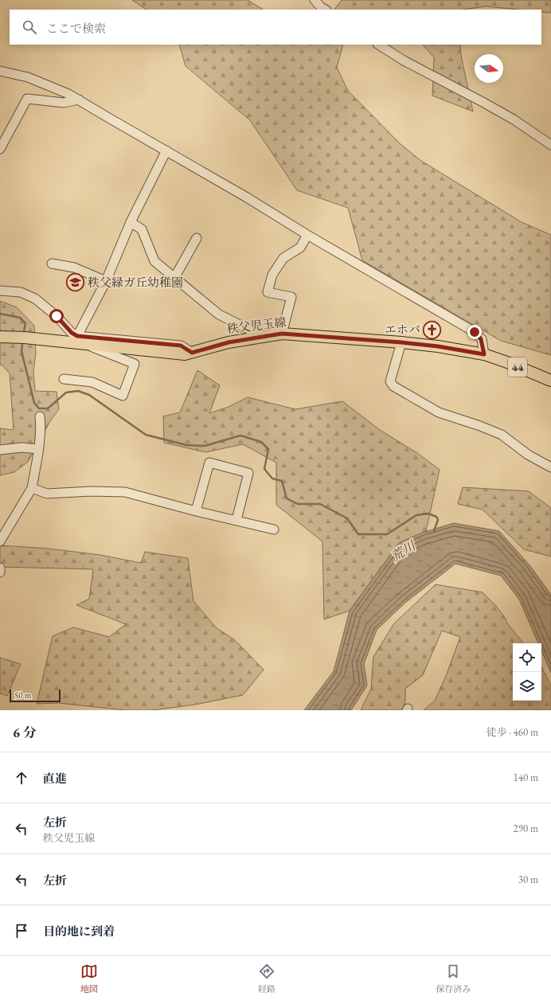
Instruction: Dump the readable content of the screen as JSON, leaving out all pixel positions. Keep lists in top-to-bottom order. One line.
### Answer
{"streets":{"main road":["秩父児玉線","44"]},"water":["荒川"],"places":{"school or university":["秩父緑ガ丘幼稚園"],"church":["エホバ"]},"scale_bar":"50 m","north":"right","page":{"search":"ここで検索","scale":"50 m","heading":["6 分","徒歩 · 460 m"],"list":[["直進","140 m"],["左折","秩父児玉線","290 m"],["左折","30 m"],"目的地に到着"],"nav":["地図","経路","保存済み"]}}
